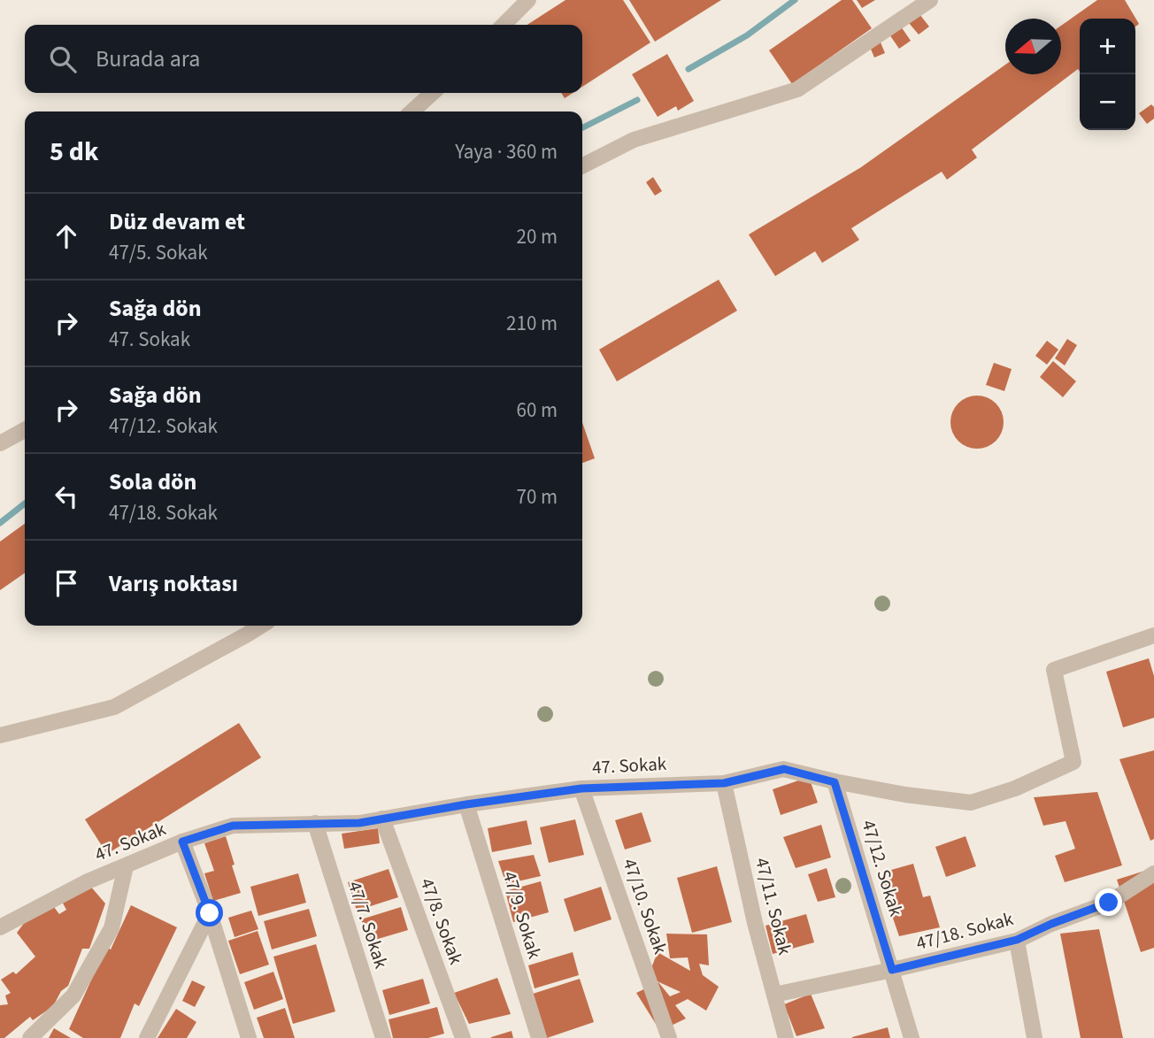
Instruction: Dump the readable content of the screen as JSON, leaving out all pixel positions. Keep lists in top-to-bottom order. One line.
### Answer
{"streets":{"street":["47. Sokak","47/12. Sokak","47/10. Sokak","47/11. Sokak","47/9. Sokak","47/8. Sokak","47/7. Sokak","47/18. Sokak"]},"crossings":[["47. Sokak","47/12. Sokak"],["47. Sokak","47/10. Sokak"],["47. Sokak","47/11. Sokak"],["47. Sokak","47/9. Sokak"],["47. Sokak","47/8. Sokak"],["47. Sokak","47/7. Sokak"],["47/12. Sokak","47/18. Sokak"],["47/11. Sokak","47/18. Sokak"]],"north":"left","page":{"map_buttons":["+","−"],"search":"Burada ara","heading":["5 dk","Yaya · 360 m"],"list":[["Düz devam et","47/5. Sokak","20 m"],["Sağa dön","47. Sokak","210 m"],["Sağa dön","47/12. Sokak","60 m"],["Sola dön","47/18. Sokak","70 m"],"Varış noktası"]}}
